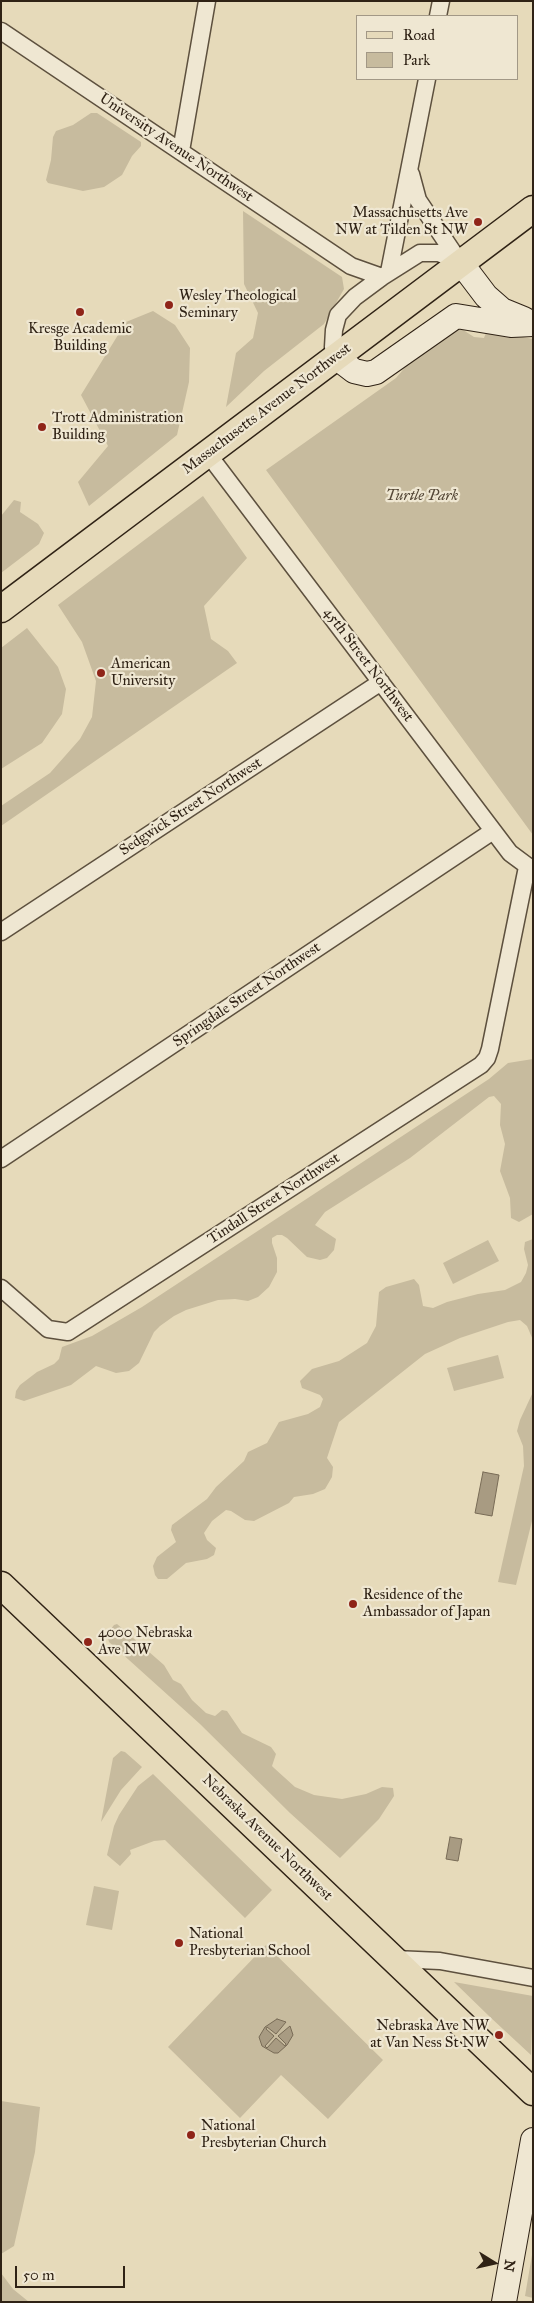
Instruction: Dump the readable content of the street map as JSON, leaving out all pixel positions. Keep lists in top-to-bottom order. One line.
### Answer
{"streets":{"main road":["Massachusetts Avenue Northwest","Nebraska Avenue Northwest"],"street":["University Avenue Northwest","45th Street Northwest","Sedgwick Street Northwest","Springdale Street Northwest","Tindall Street Northwest"]},"crossings":[["Massachusetts Avenue Northwest","45th Street Northwest"],["45th Street Northwest","Sedgwick Street Northwest"],["45th Street Northwest","Springdale Street Northwest"],["45th Street Northwest","Tindall Street Northwest"]],"parks":["Turtle Park"],"places":["Massachusetts Ave NW at Tilden St NW","Wesley Theological Seminary","Kresge Academic Building","Trott Administration Building","American University","Residence of the Ambassador of Japan","4000 Nebraska Ave NW","National Presbyterian School","Nebraska Ave NW at Van Ness St NW","National Presbyterian Church"],"legend":["Road","Park"],"scale_bar":"50 m","north":"right"}
